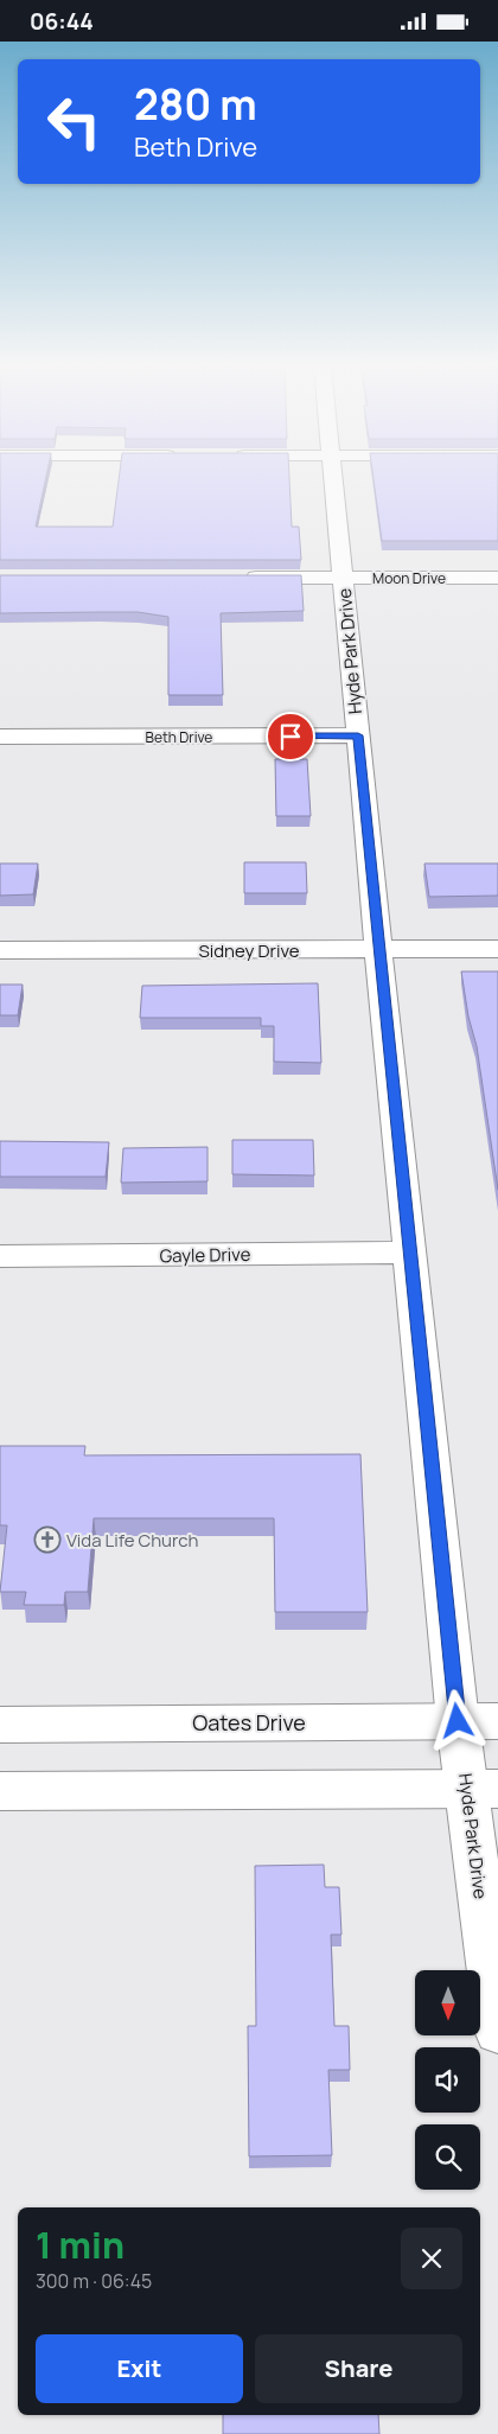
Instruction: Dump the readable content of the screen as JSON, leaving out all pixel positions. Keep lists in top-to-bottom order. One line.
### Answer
{"streets":{"street":["Moon Drive","Hyde Park Drive","Beth Drive","Sidney Drive","Gayle Drive","Oates Drive"]},"crossings":[["Moon Drive","Hyde Park Drive"],["Hyde Park Drive","Beth Drive"],["Hyde Park Drive","Sidney Drive"],["Hyde Park Drive","Gayle Drive"],["Hyde Park Drive","Oates Drive"]],"places":{"church":["Vida Life Church"]},"north":"bottom","page":{"status":"06:44","turn":["280 m","Beth Drive"],"heading":["1 min","300 m · 06:45"],"buttons":["Exit","Share"]}}
